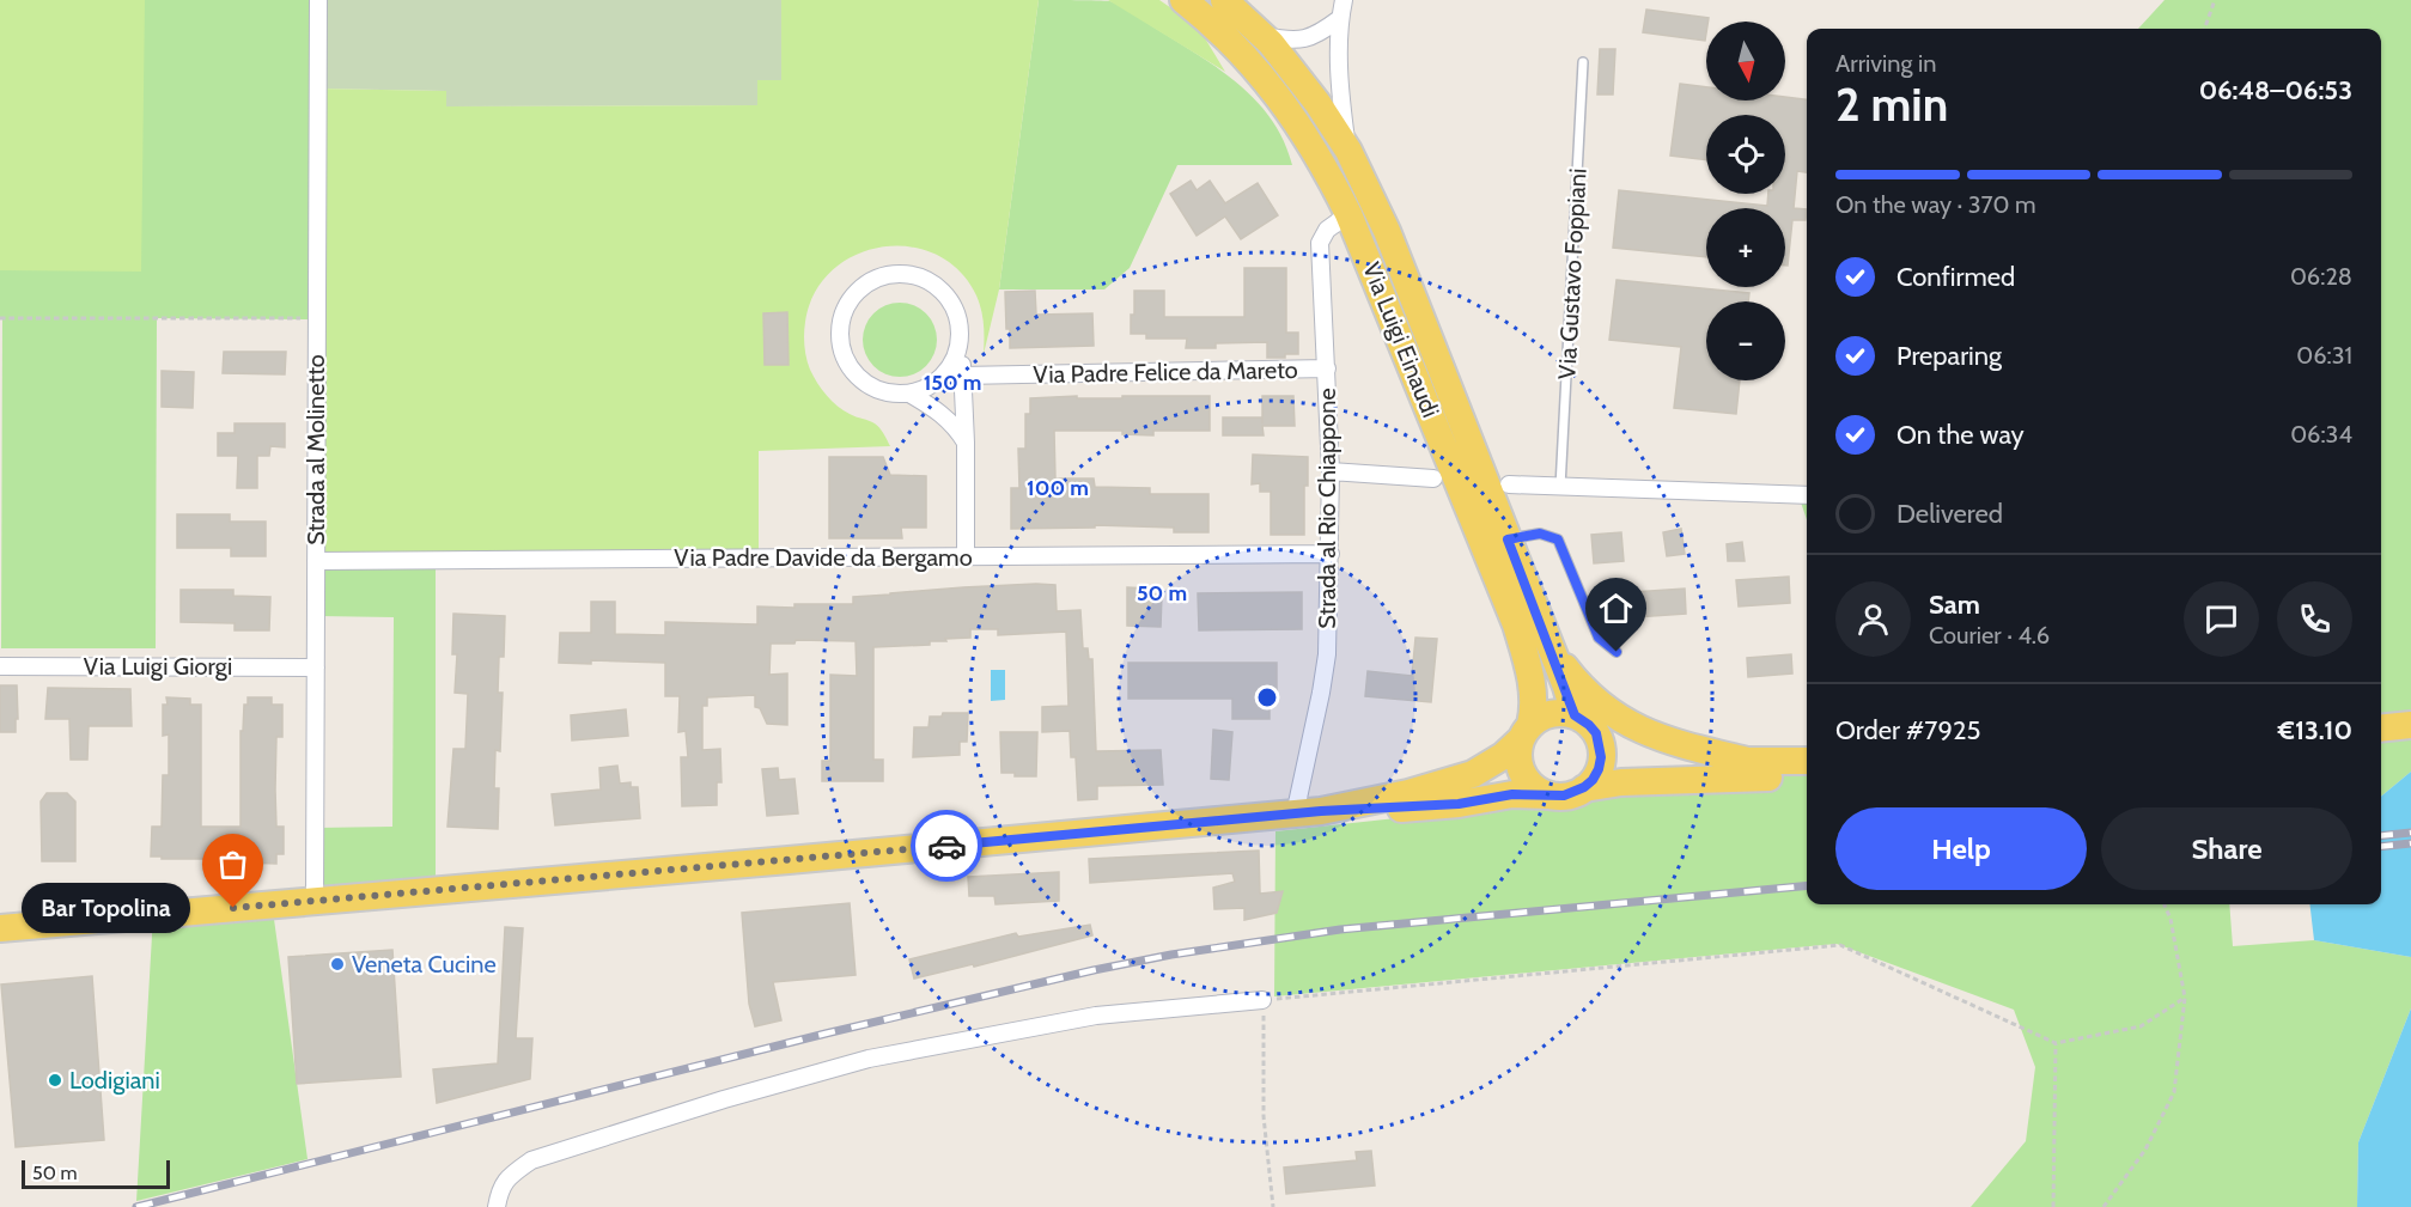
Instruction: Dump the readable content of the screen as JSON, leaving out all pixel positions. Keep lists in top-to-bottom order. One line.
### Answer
{"streets":{"main road":["Via Luigi Einaudi"],"street":["Via Padre Felice da Mareto","Strada al Molinetto","Strada al Rio Chiappone","Via Padre Davide da Bergamo","Via Luigi Giorgi"],"lane":["Via Gustavo Foppiani"]},"crossings":[["Via Luigi Einaudi","Strada al Rio Chiappone"],["Via Padre Felice da Mareto","Strada al Rio Chiappone"],["Strada al Molinetto","Via Padre Davide da Bergamo"],["Strada al Molinetto","Via Luigi Giorgi"],["Strada al Rio Chiappone","Via Padre Davide da Bergamo"]],"places":["Bar Topolina","Veneta Cucine","Lodigiani"],"scale_bar":"50 m","north":"bottom","page":{"map_buttons":["+","−"],"heading":["2 min","Arriving in","06:48–06:53"],"panel":["Sam","Courier · 4.6","Order #7925","€13.10"],"bar":"On the way · 370 m","list":[["Confirmed","06:28"],["Preparing","06:31"],["On the way","06:34"],"Delivered"],"buttons":["Help","Share"],"bubble":"Bar Topolina","scale":"50 m"},"rings":["150 m","100 m","50 m"]}
